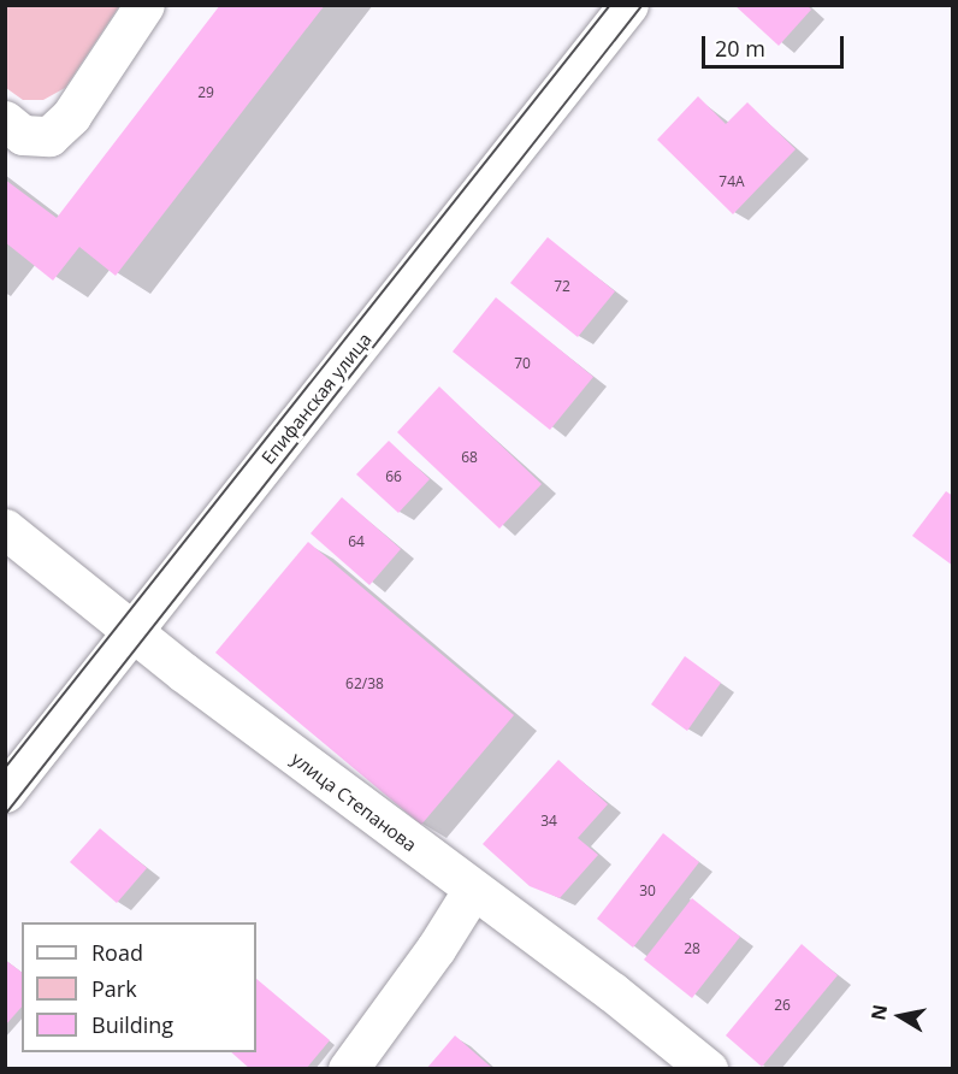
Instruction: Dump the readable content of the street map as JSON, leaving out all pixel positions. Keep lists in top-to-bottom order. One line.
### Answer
{"streets":{"street":["Епифанская улица","улица Степанова"]},"crossings":[["Епифанская улица","улица Степанова"]],"house_numbers":["29","74А","72","70","68","66","64","62/38","34","30","28","26"],"legend":["Road","Park","Building"],"scale_bar":"20 m","north":"left"}
